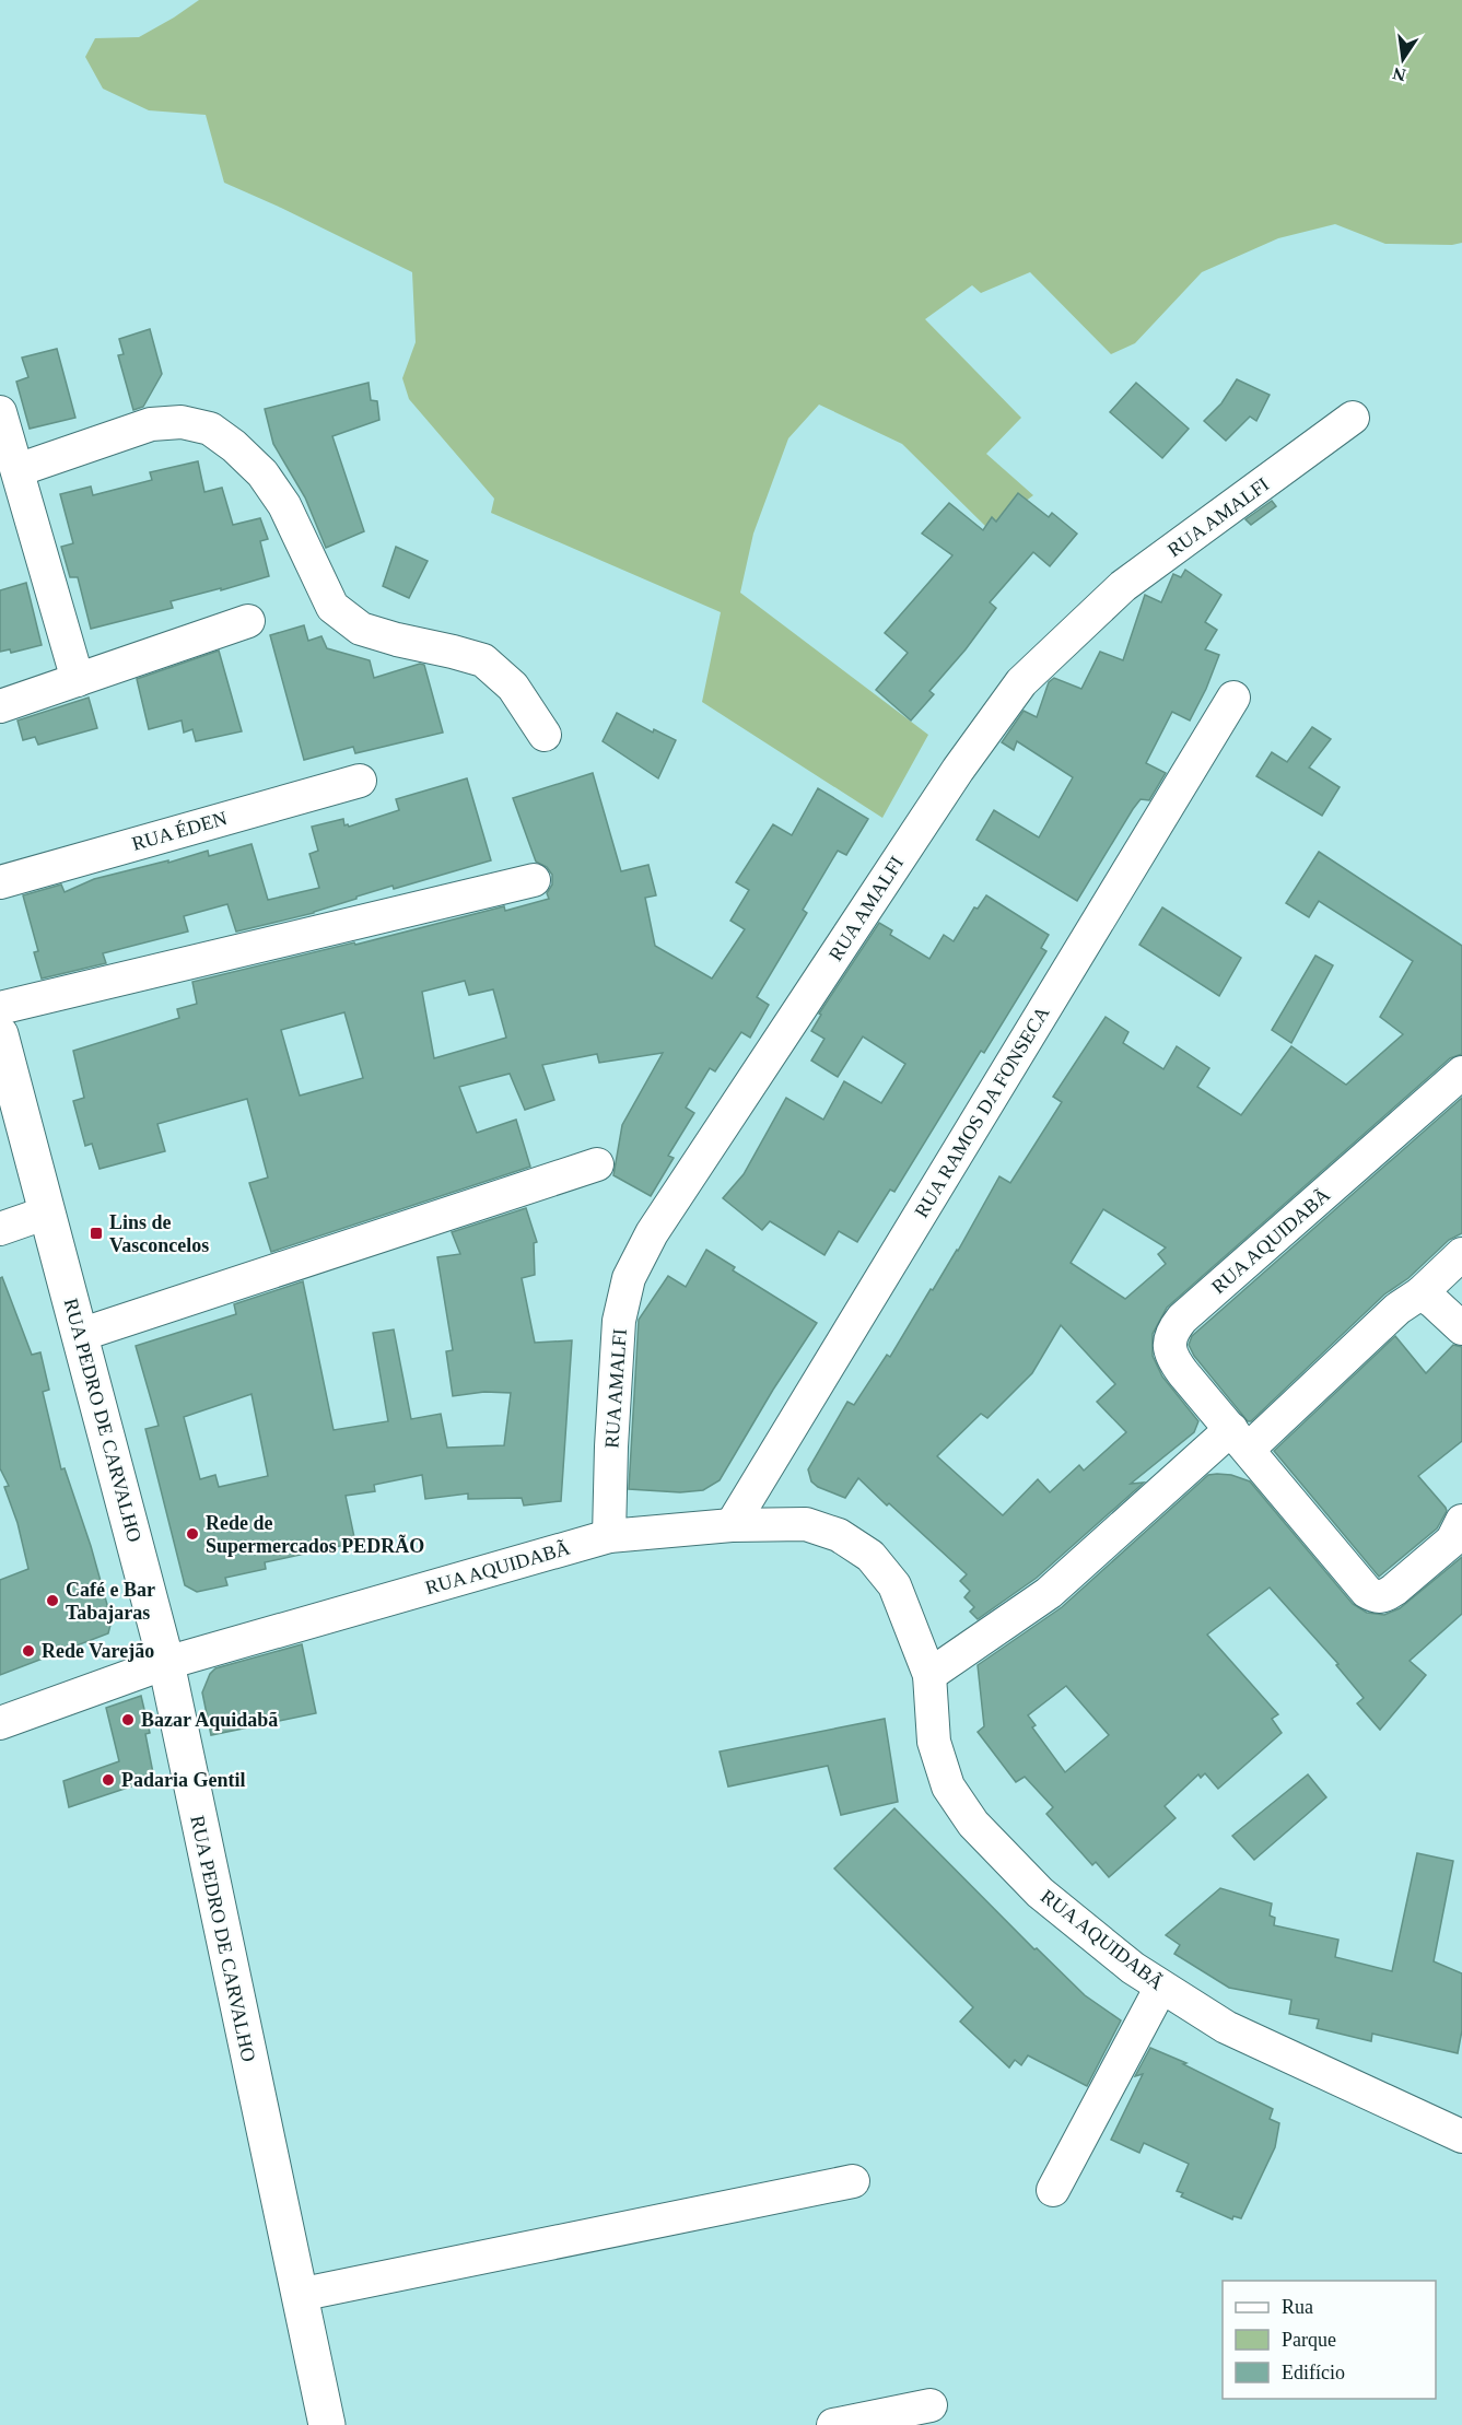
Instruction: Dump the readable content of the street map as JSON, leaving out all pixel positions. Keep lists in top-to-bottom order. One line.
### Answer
{"streets":{"street":["RUA AMALFI","RUA ÉDEN","RUA RAMOS DA FONSECA","RUA AQUIDABÃ","RUA PEDRO DE CARVALHO"]},"crossings":[["RUA AMALFI","RUA AQUIDABÃ"],["RUA RAMOS DA FONSECA","RUA AQUIDABÃ"],["RUA AQUIDABÃ","RUA PEDRO DE CARVALHO"]],"places":{"transit":["Lins de Vasconcelos"],"other":["Rede de Supermercados PEDRÃO","Café e Bar Tabajaras","Rede Varejão","Bazar Aquidabã","Padaria Gentil"]},"legend":["Rua","Parque","Edifício"],"north":"bottom"}
